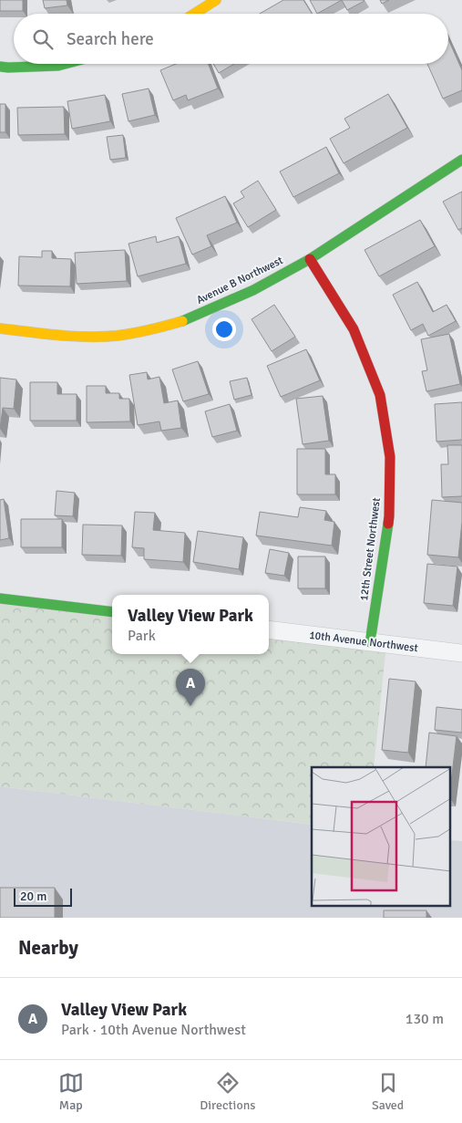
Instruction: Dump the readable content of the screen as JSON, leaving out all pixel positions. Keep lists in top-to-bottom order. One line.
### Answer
{"streets":{"street":["Avenue B Northwest","12th Street Northwest","10th Avenue Northwest"]},"crossings":[["Avenue B Northwest","12th Street Northwest"],["12th Street Northwest","10th Avenue Northwest"]],"scale_bar":"20 m","page":{"search":"Search here","popup":["Valley View Park","Park"],"pins":"A","scale":"20 m","heading":"Nearby","list":[{"mark":"A","name":"Valley View Park","note":"Park · 10th Avenue Northwest","value":"130 m"}],"nav":["Map","Directions","Saved"]}}
